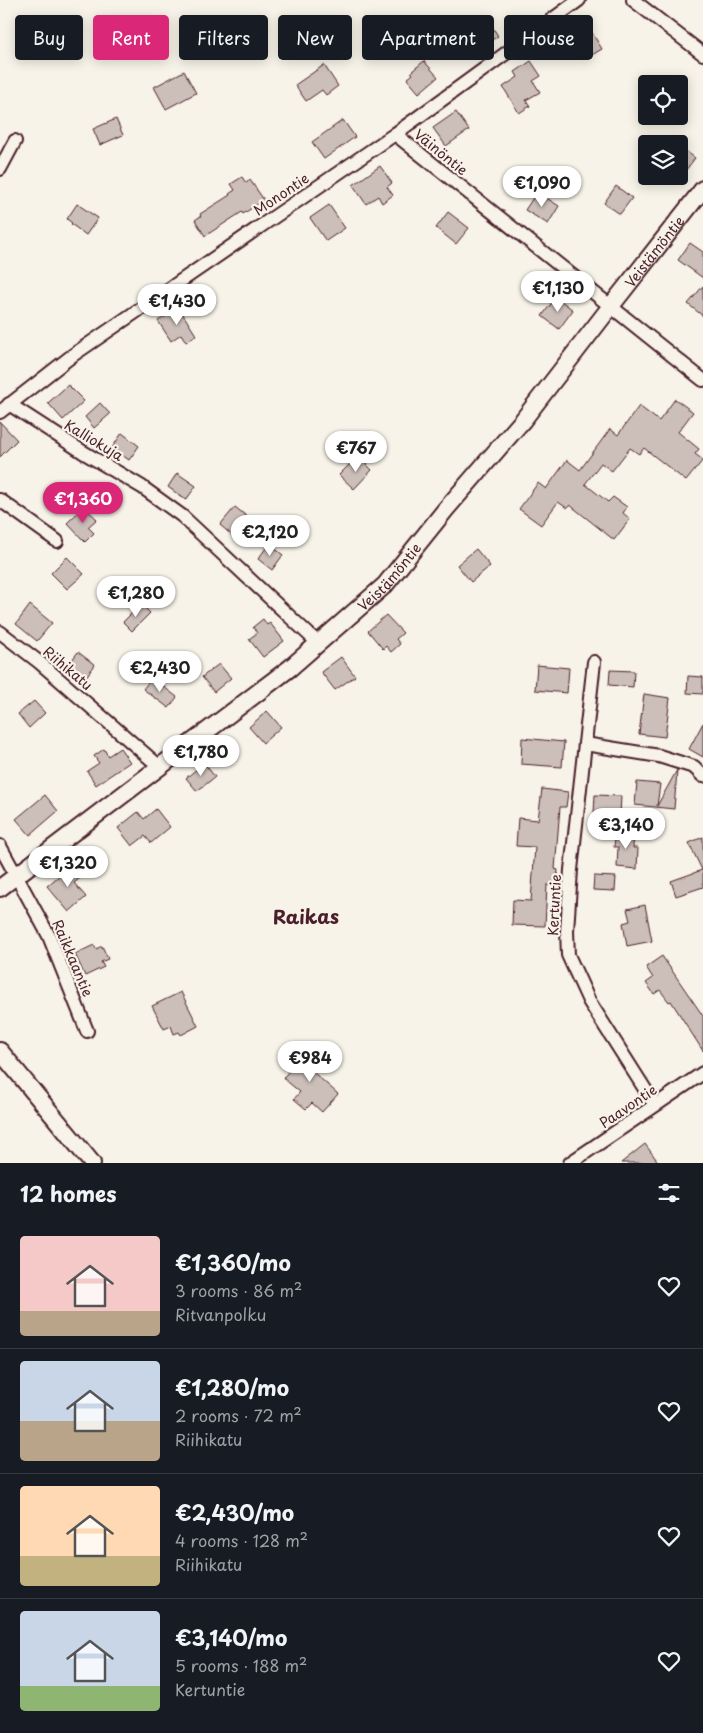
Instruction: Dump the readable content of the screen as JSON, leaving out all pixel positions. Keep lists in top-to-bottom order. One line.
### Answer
{"streets":{"street":["Väinöntie","Monontie","Veistämöntie","Kalliokuja","Riihikatu","Kertuntie","Raikkaantie","Paavontie"]},"crossings":[["Väinöntie","Monontie"],["Väinöntie","Veistämöntie"],["Monontie","Kalliokuja"],["Veistämöntie","Kalliokuja"],["Veistämöntie","Riihikatu"],["Veistämöntie","Raikkaantie"],["Kertuntie","Paavontie"]],"districts":["Raikas"],"page":{"chip":["Buy","Rent","Filters","New","Apartment","House"],"price":["€1,090","€1,130","€1,430","€767","€1,360","€2,120","€1,280","€2,430","€1,780","€3,140","€1,320","€984"],"heading":"12 homes","list":[{"name":"€1,360/mo","note":"3 rooms · 86 m² · Ritvanpolku"},{"name":"€1,280/mo","note":"2 rooms · 72 m² · Riihikatu"},{"name":"€2,430/mo","note":"4 rooms · 128 m² · Riihikatu"},{"name":"€3,140/mo","note":"5 rooms · 188 m² · Kertuntie"}]}}
